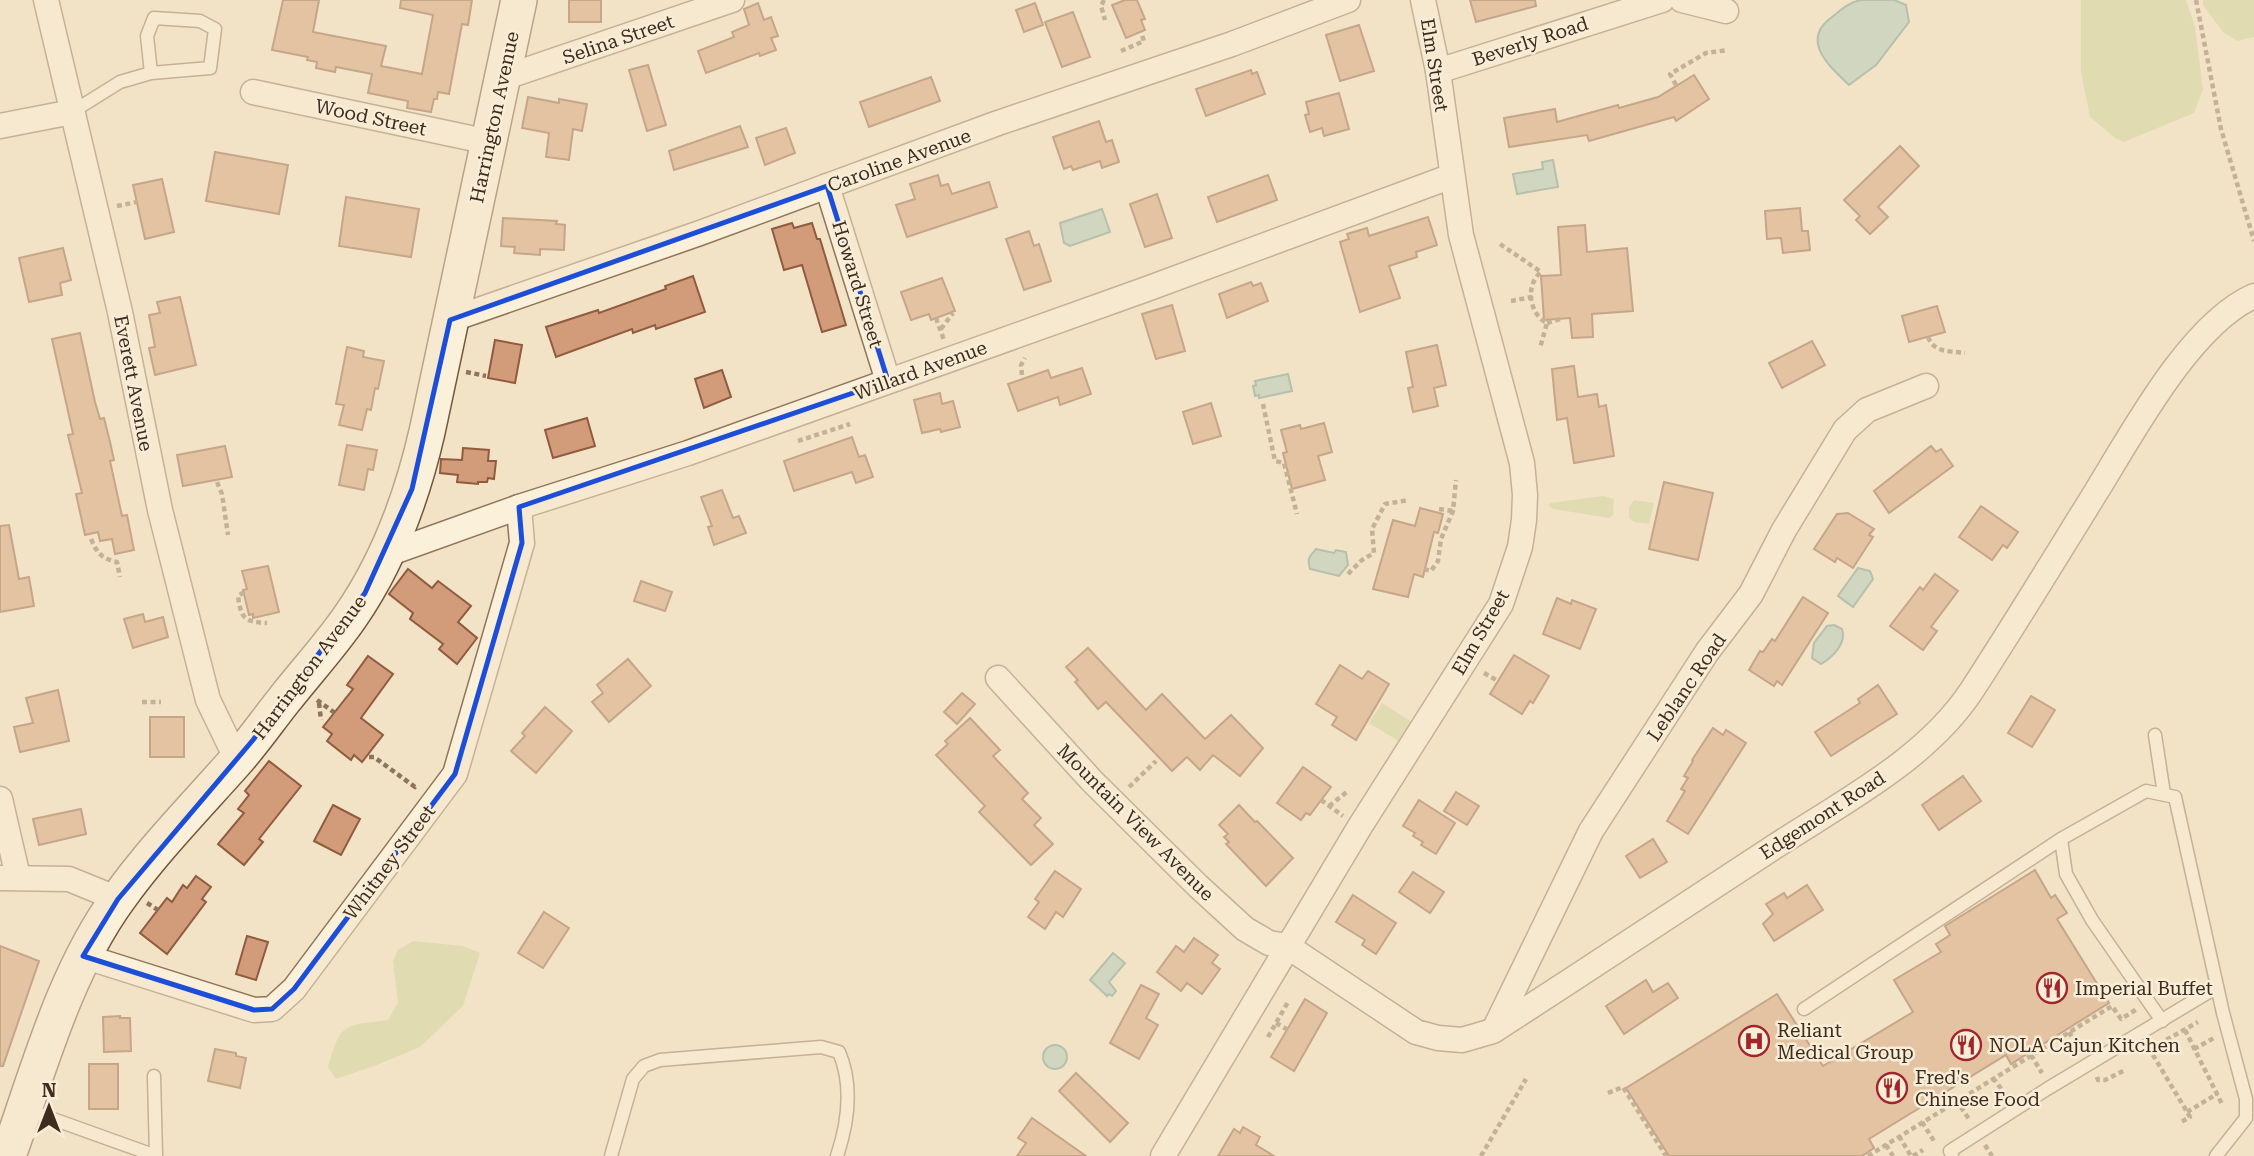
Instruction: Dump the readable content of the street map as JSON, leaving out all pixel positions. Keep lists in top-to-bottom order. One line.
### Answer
{"streets":{"main road":["Harrington Avenue"],"street":["Selina Street","Beverly Road","Elm Street","Wood Street","Caroline Avenue","Howard Street","Willard Avenue","Everett Avenue","Leblanc Road","Edgemont Road","Mountain View Avenue","Whitney Street"]},"crossings":[["Selina Street","Harrington Avenue"],["Beverly Road","Elm Street"],["Elm Street","Willard Avenue"],["Elm Street","Edgemont Road"],["Elm Street","Mountain View Avenue"],["Wood Street","Harrington Avenue"],["Harrington Avenue","Caroline Avenue"],["Harrington Avenue","Willard Avenue"],["Harrington Avenue","Everett Avenue"],["Harrington Avenue","Whitney Street"],["Caroline Avenue","Howard Street"],["Howard Street","Willard Avenue"],["Willard Avenue","Whitney Street"],["Leblanc Road","Edgemont Road"],["Edgemont Road","Mountain View Avenue"]],"places":{"restaurant":["Imperial Buffet","NOLA Cajun Kitchen","Fred's Chinese Food"],"hospital":["Reliant Medical Group"]},"north":"top"}
